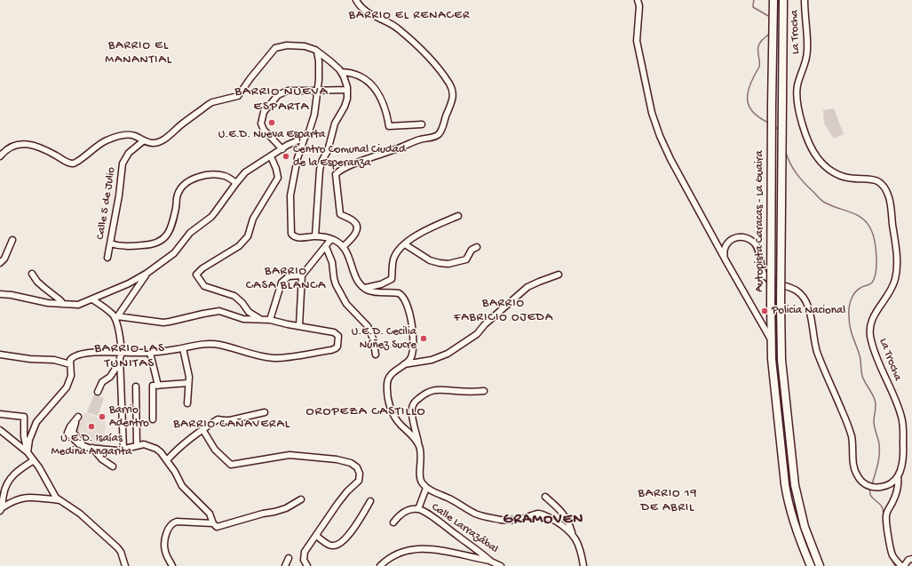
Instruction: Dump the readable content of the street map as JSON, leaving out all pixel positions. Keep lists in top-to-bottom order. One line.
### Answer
{"streets":{"highway":["Autopista Caracas - La Guaira"],"street":["La Trocha","Calle 5 de Julio","Calle Larrazábal"]},"districts":["BARRIO EL RENACER","BARRIO EL MANANTIAL","BARRIO NUEVA ESPARTA","BARRIO CASA BLANCA","BARRIO FABRICIO OJEDA","BARRIO LAS TUNITAS","OROPEZA CASTILLO","BARRIO CAÑAVERAL","BARRIO 19 DE ABRIL","GRAMOVEN"],"places":["U.E.D. Nueva Esparta","Centro Comunal Ciudad de la Esperanza","Policia Nacional","U.E.D. Cecilia Núñez Sucre","Barrio Adentro","U.E.D. Isaías Medina Angarita"]}
